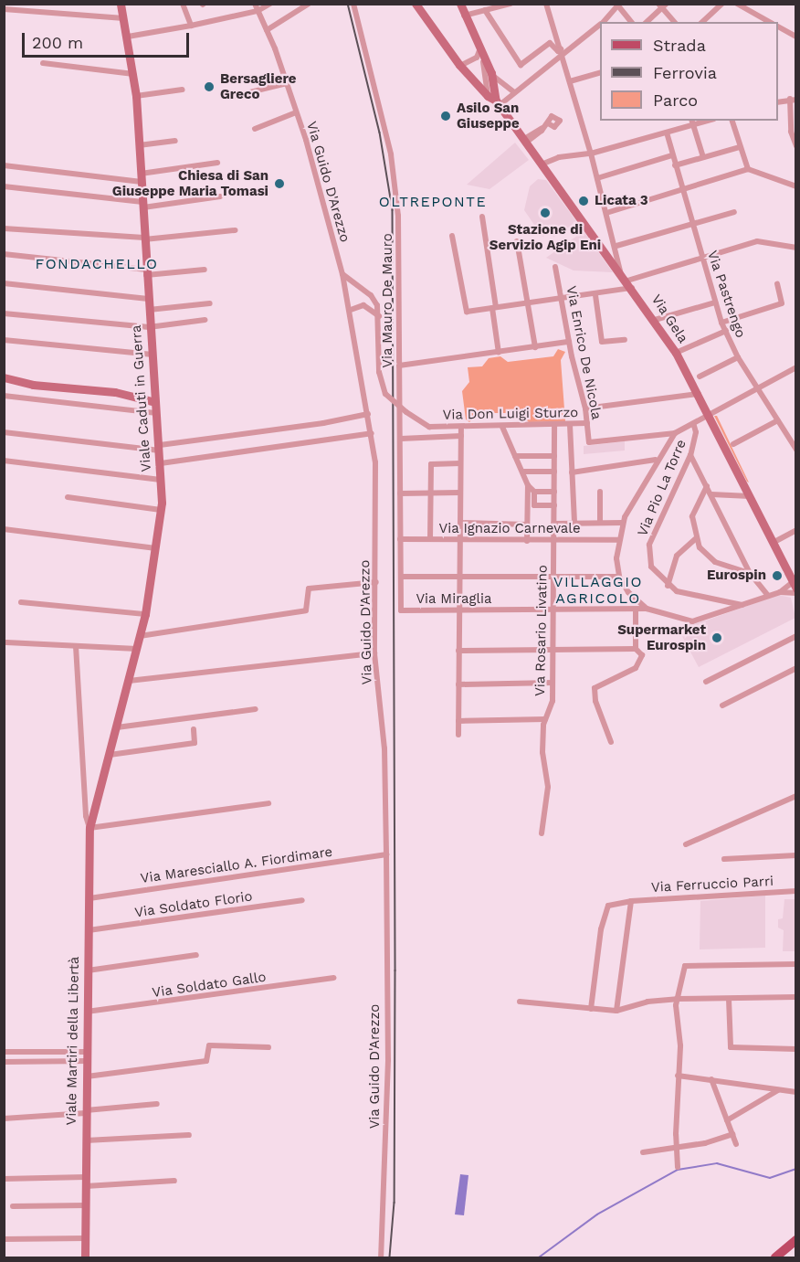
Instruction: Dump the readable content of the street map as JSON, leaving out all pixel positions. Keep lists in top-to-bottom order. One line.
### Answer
{"streets":{"street":["Via Guido D'Arezzo","Via Pastrengo","Via Mauro De Mauro","Via Gela","Via Enrico De Nicola","Viale Caduti in Guerra","Via Don Luigi Sturzo","Via Pio La Torre","Via Ignazio Carnevale","Via Miraglia","Via Rosario Livatino","Via Maresciallo A. Fiordimare","Via Ferruccio Parri","Via Soldato Florio","Via Soldato Gallo","Viale Martiri della Libertà"]},"crossings":[["Via Guido D'Arezzo","Via Maresciallo A. Fiordimare"],["Via Mauro De Mauro","Via Miraglia"],["Via Gela","Via Don Luigi Sturzo"],["Via Enrico De Nicola","Via Don Luigi Sturzo"],["Viale Caduti in Guerra","Viale Martiri della Libertà"],["Via Don Luigi Sturzo","Via Rosario Livatino"],["Via Ignazio Carnevale","Via Miraglia"],["Via Ignazio Carnevale","Via Rosario Livatino"],["Via Miraglia","Via Rosario Livatino"],["Via Maresciallo A. Fiordimare","Viale Martiri della Libertà"],["Via Soldato Florio","Viale Martiri della Libertà"],["Via Soldato Gallo","Viale Martiri della Libertà"]],"districts":["OLTREPONTE","FONDACHELLO","VILLAGGIO AGRICOLO"],"places":["Bersagliere Greco","Asilo San Giuseppe","Chiesa di San Giuseppe Maria Tomasi","Licata 3","Stazione di Servizio Agip Eni","Eurospin","Supermarket Eurospin"],"legend":["Strada","Ferrovia","Parco"],"scale_bar":"200 m"}
